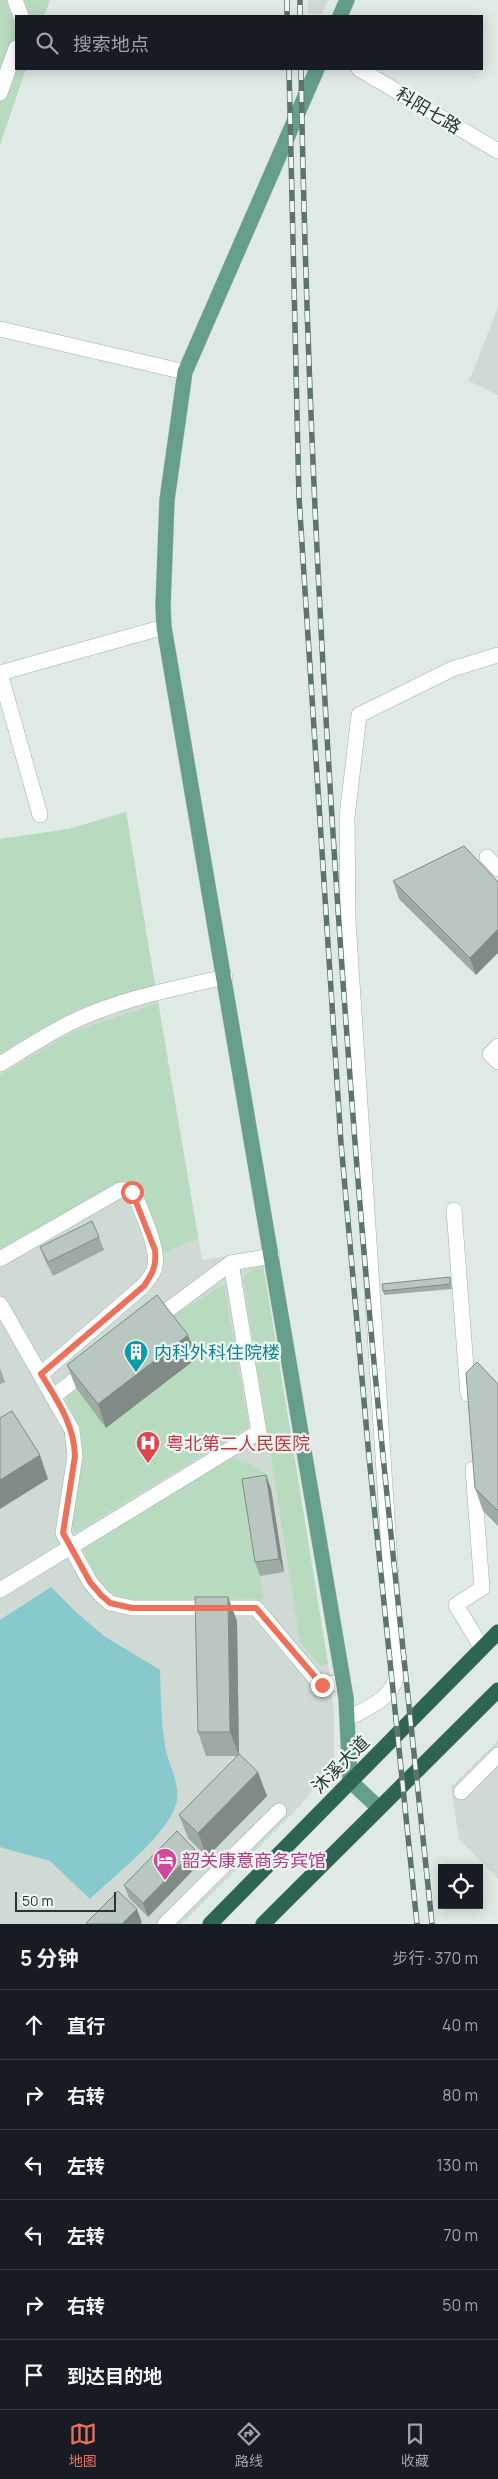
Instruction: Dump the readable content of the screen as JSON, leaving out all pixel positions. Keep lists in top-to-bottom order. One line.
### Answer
{"streets":{"highway":["沐溪大道"],"street":["科阳七路"]},"places":{"building":["内科外科住院楼"],"hospital":["粤北第二人民医院"],"hotel":["韶关康意商务宾馆"]},"scale_bar":"50 m","page":{"search":"搜索地点","scale":"50 m","heading":["5 分钟","步行 · 370 m"],"list":[["直行","40 m"],["右转","80 m"],["左转","130 m"],["左转","70 m"],["右转","50 m"],"到达目的地"],"nav":["地图","路线","收藏"]}}
